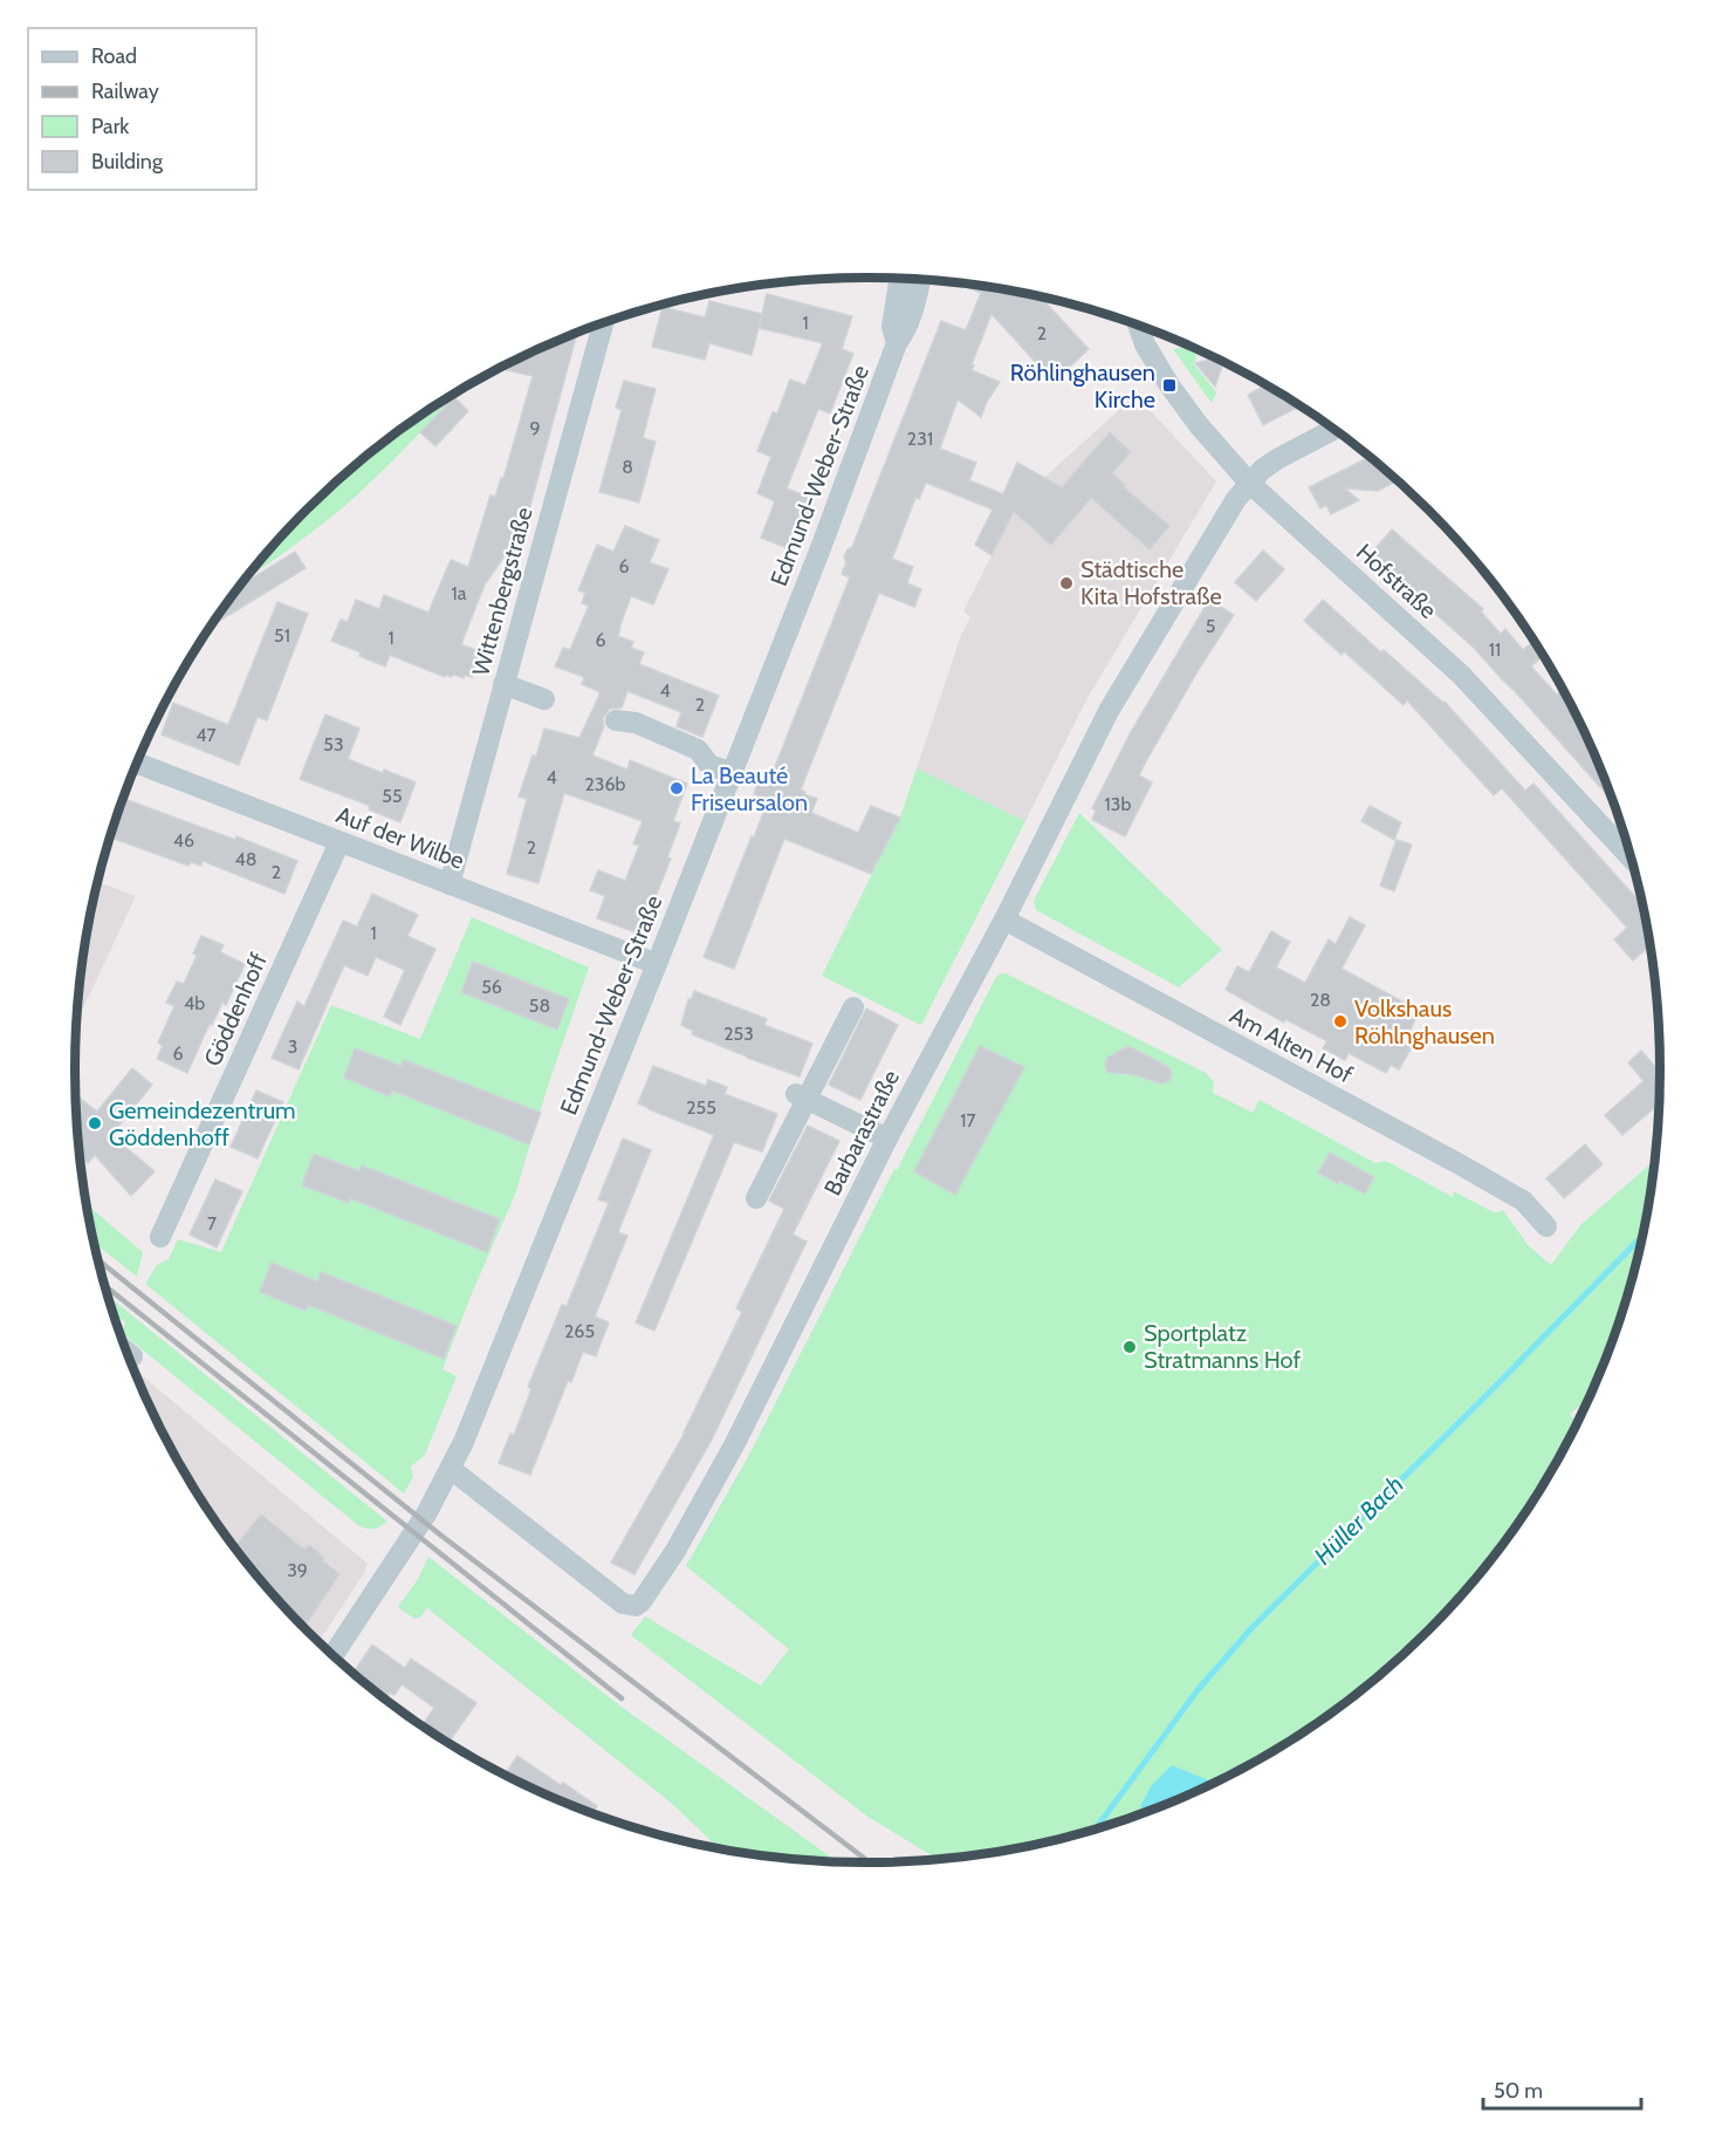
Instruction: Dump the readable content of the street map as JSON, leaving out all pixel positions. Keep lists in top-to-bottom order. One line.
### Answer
{"streets":{"street":["Edmund-Weber-Straße","Hofstraße","Wittenbergstraße","Auf der Wilbe","Göddenhoff","Am Alten Hof","Barbarastraße"]},"crossings":[["Edmund-Weber-Straße","Auf der Wilbe"],["Edmund-Weber-Straße","Barbarastraße"],["Hofstraße","Barbarastraße"],["Wittenbergstraße","Auf der Wilbe"],["Auf der Wilbe","Göddenhoff"],["Am Alten Hof","Barbarastraße"]],"water":["Hüller Bach"],"places":{"transit":["Röhlinghausen Kirche"],"other":["Städtische Kita Hofstraße","La Beauté Friseursalon","Volkshaus Röhlnghausen","Gemeindezentrum Göddenhoff","Sportplatz Stratmanns Hof"]},"house_numbers":["1","2","9","231","8","6","1a","5","51","1","6","11","4","2","47","53","4","236b","55","13b","46","2","48","2","1","56","28","4b","58","253","3","6","255","17","7","265","39"],"legend":["Road","Railway","Park","Building"],"scale_bar":"50 m"}
